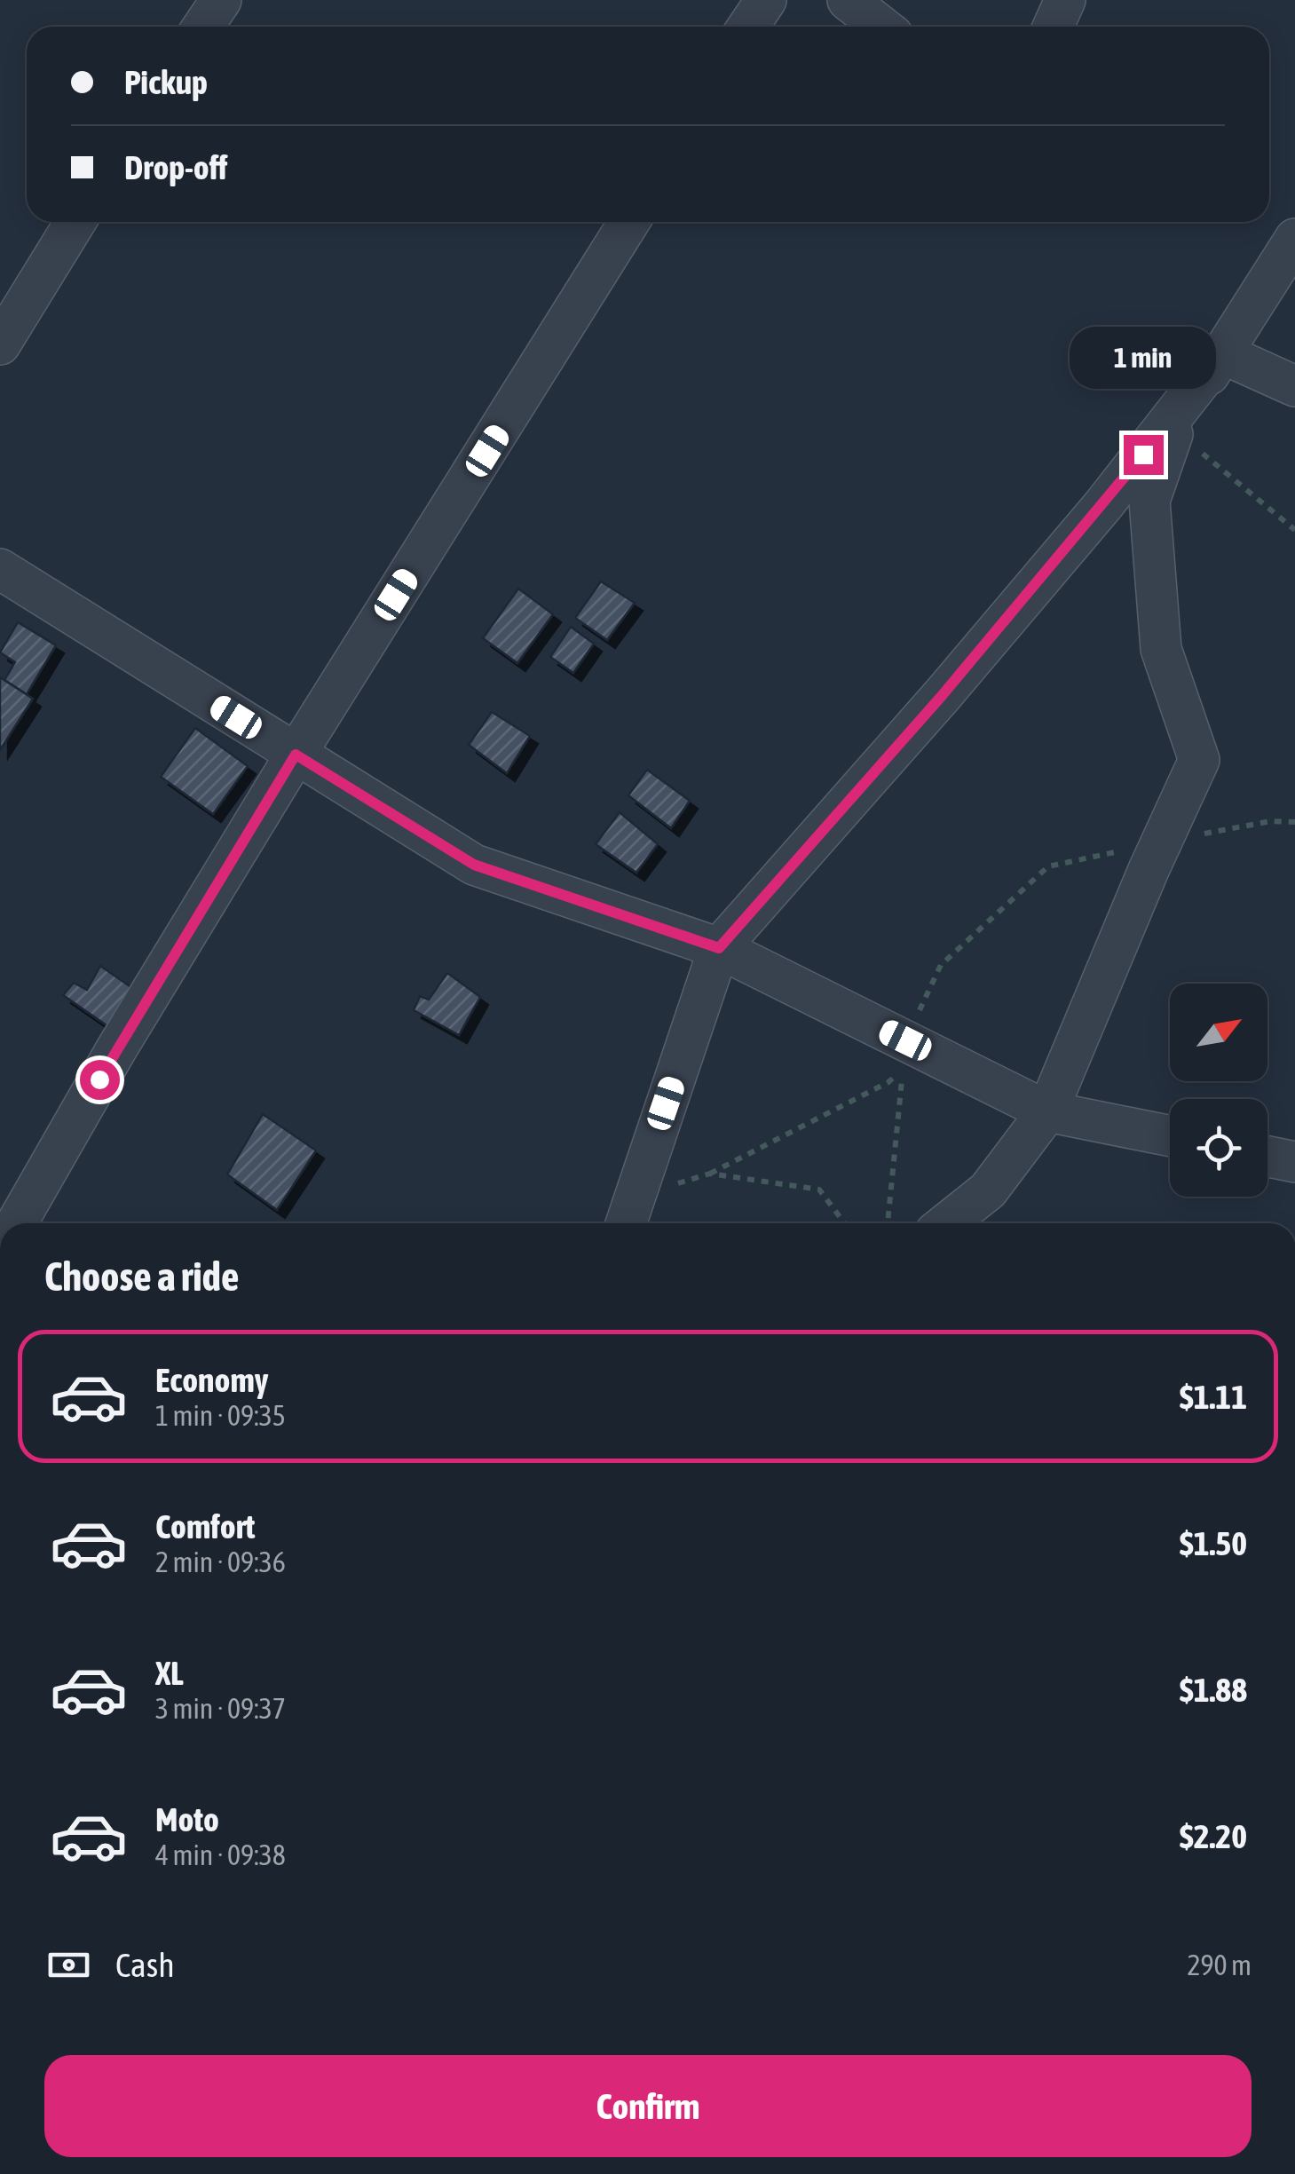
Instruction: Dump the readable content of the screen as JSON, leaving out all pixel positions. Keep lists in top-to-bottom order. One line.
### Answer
{"north":"top right","page":{"banner":["Pickup","Drop-off"],"bubble":"1 min","heading":"Choose a ride","list":[{"name":"Economy","note":"1 min · 09:35","value":"$1.11"},{"name":"Comfort","note":"2 min · 09:36","value":"$1.50"},{"name":"XL","note":"3 min · 09:37","value":"$1.88"},{"name":"Moto","note":"4 min · 09:38","value":"$2.20"}],"pay":["Cash","290 m"],"buttons":"Confirm"}}
